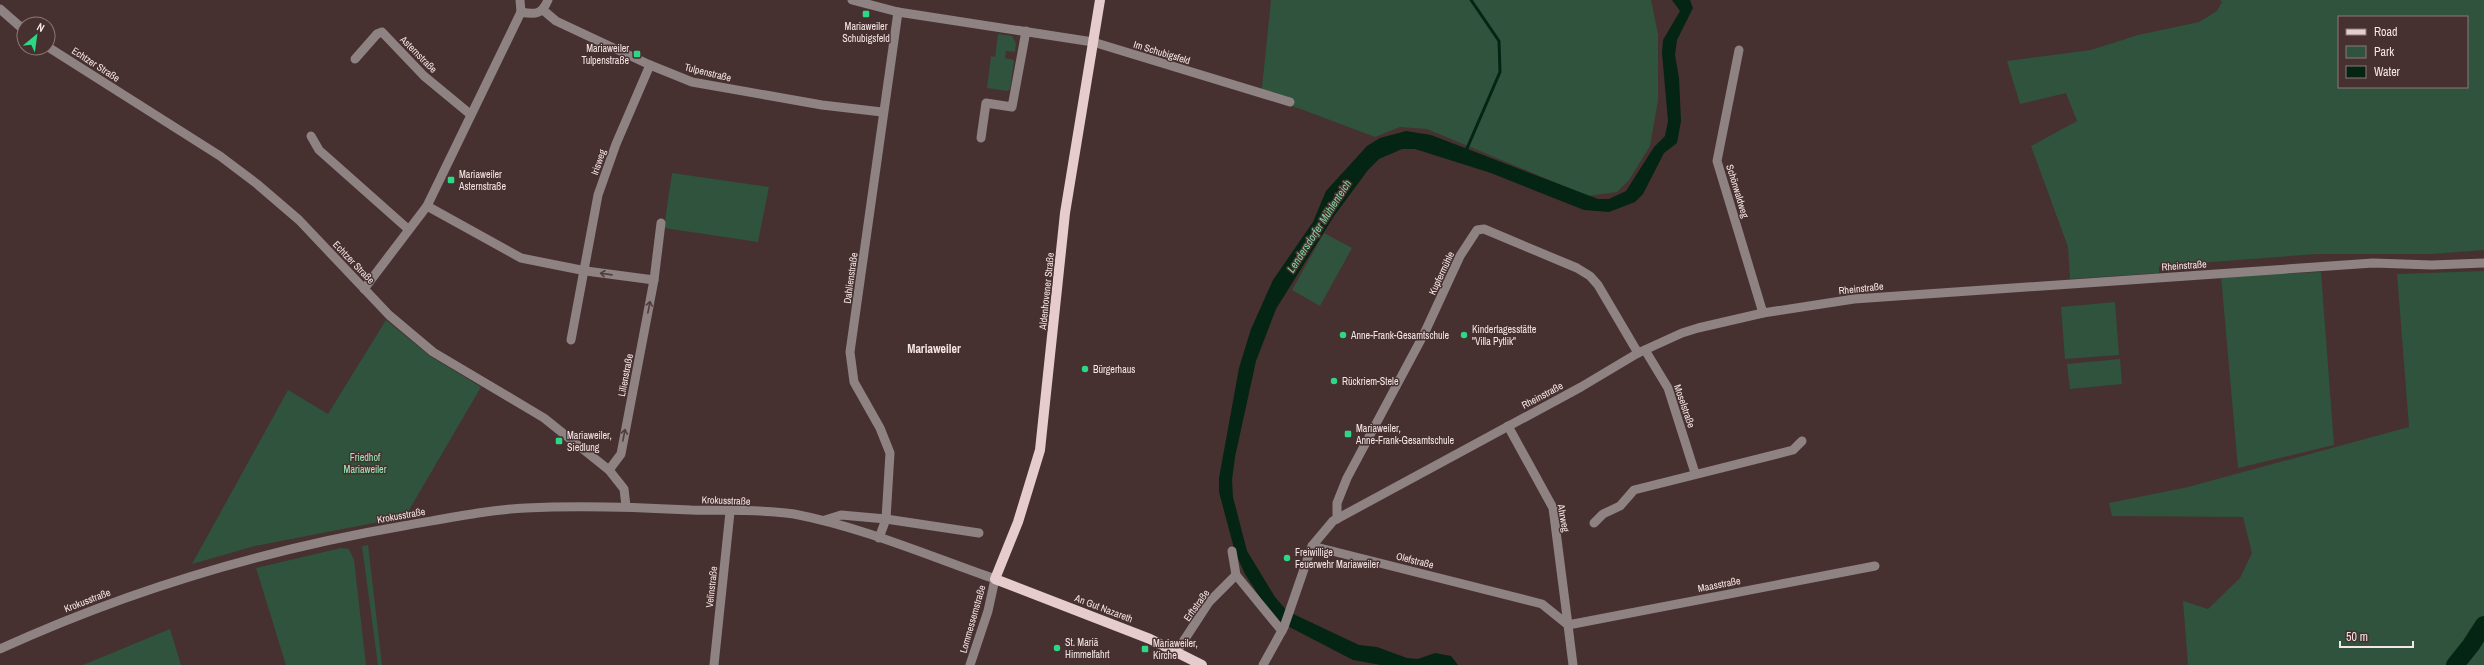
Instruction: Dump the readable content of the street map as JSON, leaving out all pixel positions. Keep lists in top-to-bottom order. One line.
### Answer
{"streets":{"main road":["Aldenhovener Straße","An Gut Nazareth"],"street":["Im Schubigsfeld","Asternstraße","Echtzer Straße","Tulpenstraße","Irisweg","Schönwaldweg","Rheinstraße","Kupfermühle","Dahlienstraße","Lilienstraße","Moselstraße","Krokusstraße","Ahrweg","Olefstraße","Maasstraße","Velinstraße","Erftstraße","Lommessemstraße"]},"crossings":[["Im Schubigsfeld","Dahlienstraße"],["Im Schubigsfeld","Aldenhovener Straße"],["Echtzer Straße","Lilienstraße"],["Echtzer Straße","Krokusstraße"],["Tulpenstraße","Irisweg"],["Tulpenstraße","Dahlienstraße"],["Schönwaldweg","Rheinstraße"],["Rheinstraße","Kupfermühle"],["Rheinstraße","Moselstraße"],["Rheinstraße","Ahrweg"],["Rheinstraße","Olefstraße"],["Kupfermühle","Moselstraße"],["Dahlienstraße","Krokusstraße"],["Aldenhovener Straße","Krokusstraße"],["Aldenhovener Straße","An Gut Nazareth"],["Aldenhovener Straße","Lommessemstraße"],["Krokusstraße","Velinstraße"],["Krokusstraße","An Gut Nazareth"],["Krokusstraße","Lommessemstraße"],["Ahrweg","Olefstraße"],["Ahrweg","Maasstraße"],["Olefstraße","Maasstraße"],["Erftstraße","An Gut Nazareth"],["An Gut Nazareth","Lommessemstraße"]],"districts":["Mariaweiler"],"water":["Lendersdorfer Mühlenteich"],"parks":["Friedhof Mariaweiler"],"places":{"transit":["Mariaweiler Schubigsfeld","Mariaweiler Tulpenstraße","Mariaweiler Asternstraße","Mariaweiler, Anne-Frank-Gesamtschule","Mariaweiler, Siedlung","Mariaweiler, Kirche"],"other":["Anne-Frank-Gesamtschule","Kindertagesstätte \"Villa Pytlik\"","Bürgerhaus","Rückriem-Stele","Freiwillige Feuerwehr Mariaweiler","St. Mariä Himmelfahrt"]},"legend":["Road","Park","Water"],"scale_bar":"50 m","north":"top right"}
